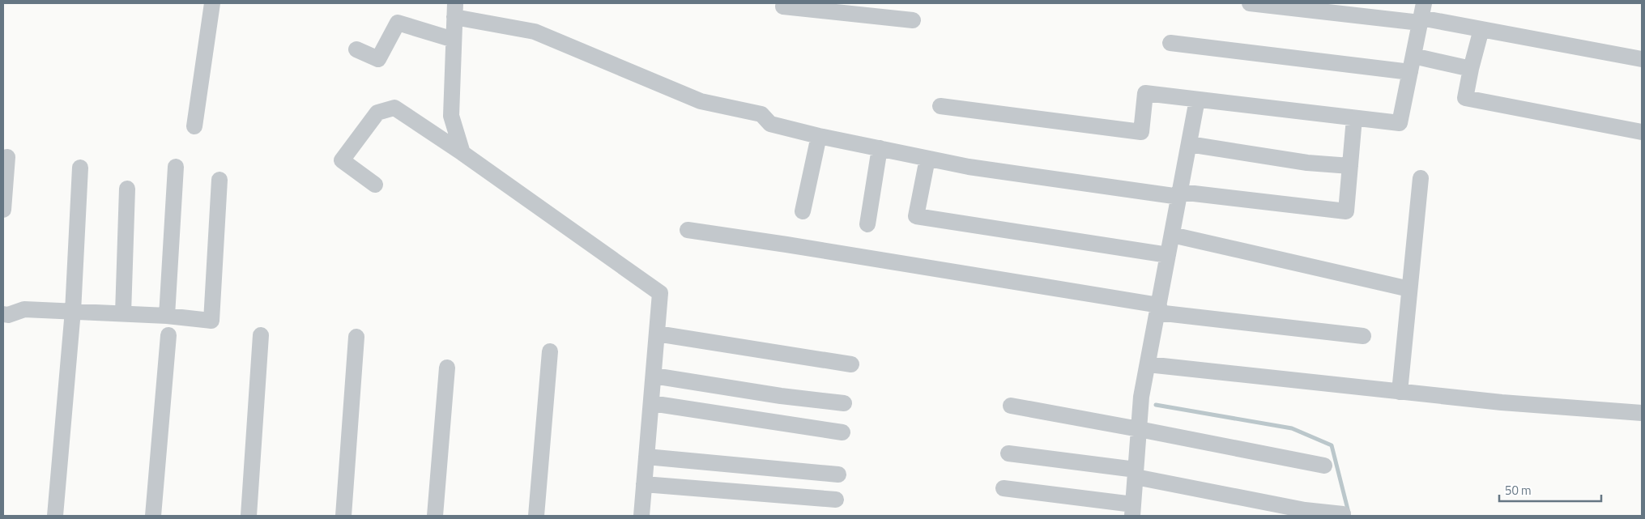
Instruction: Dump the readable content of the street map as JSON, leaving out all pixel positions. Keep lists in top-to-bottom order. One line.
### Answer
{"scale_bar":"50 m"}
